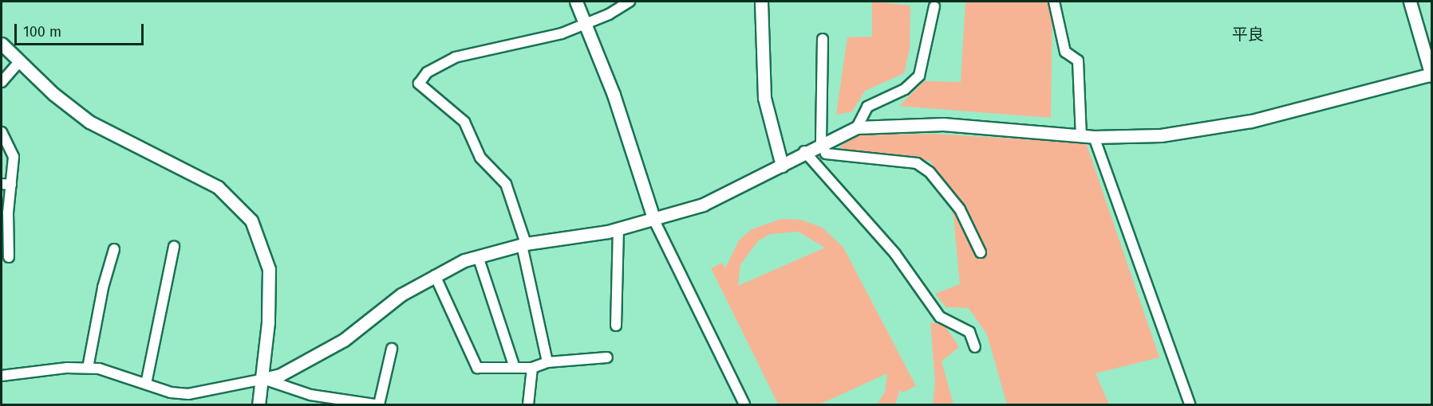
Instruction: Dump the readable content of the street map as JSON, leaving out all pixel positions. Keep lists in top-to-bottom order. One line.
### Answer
{"districts":["平良"],"scale_bar":"100 m"}
